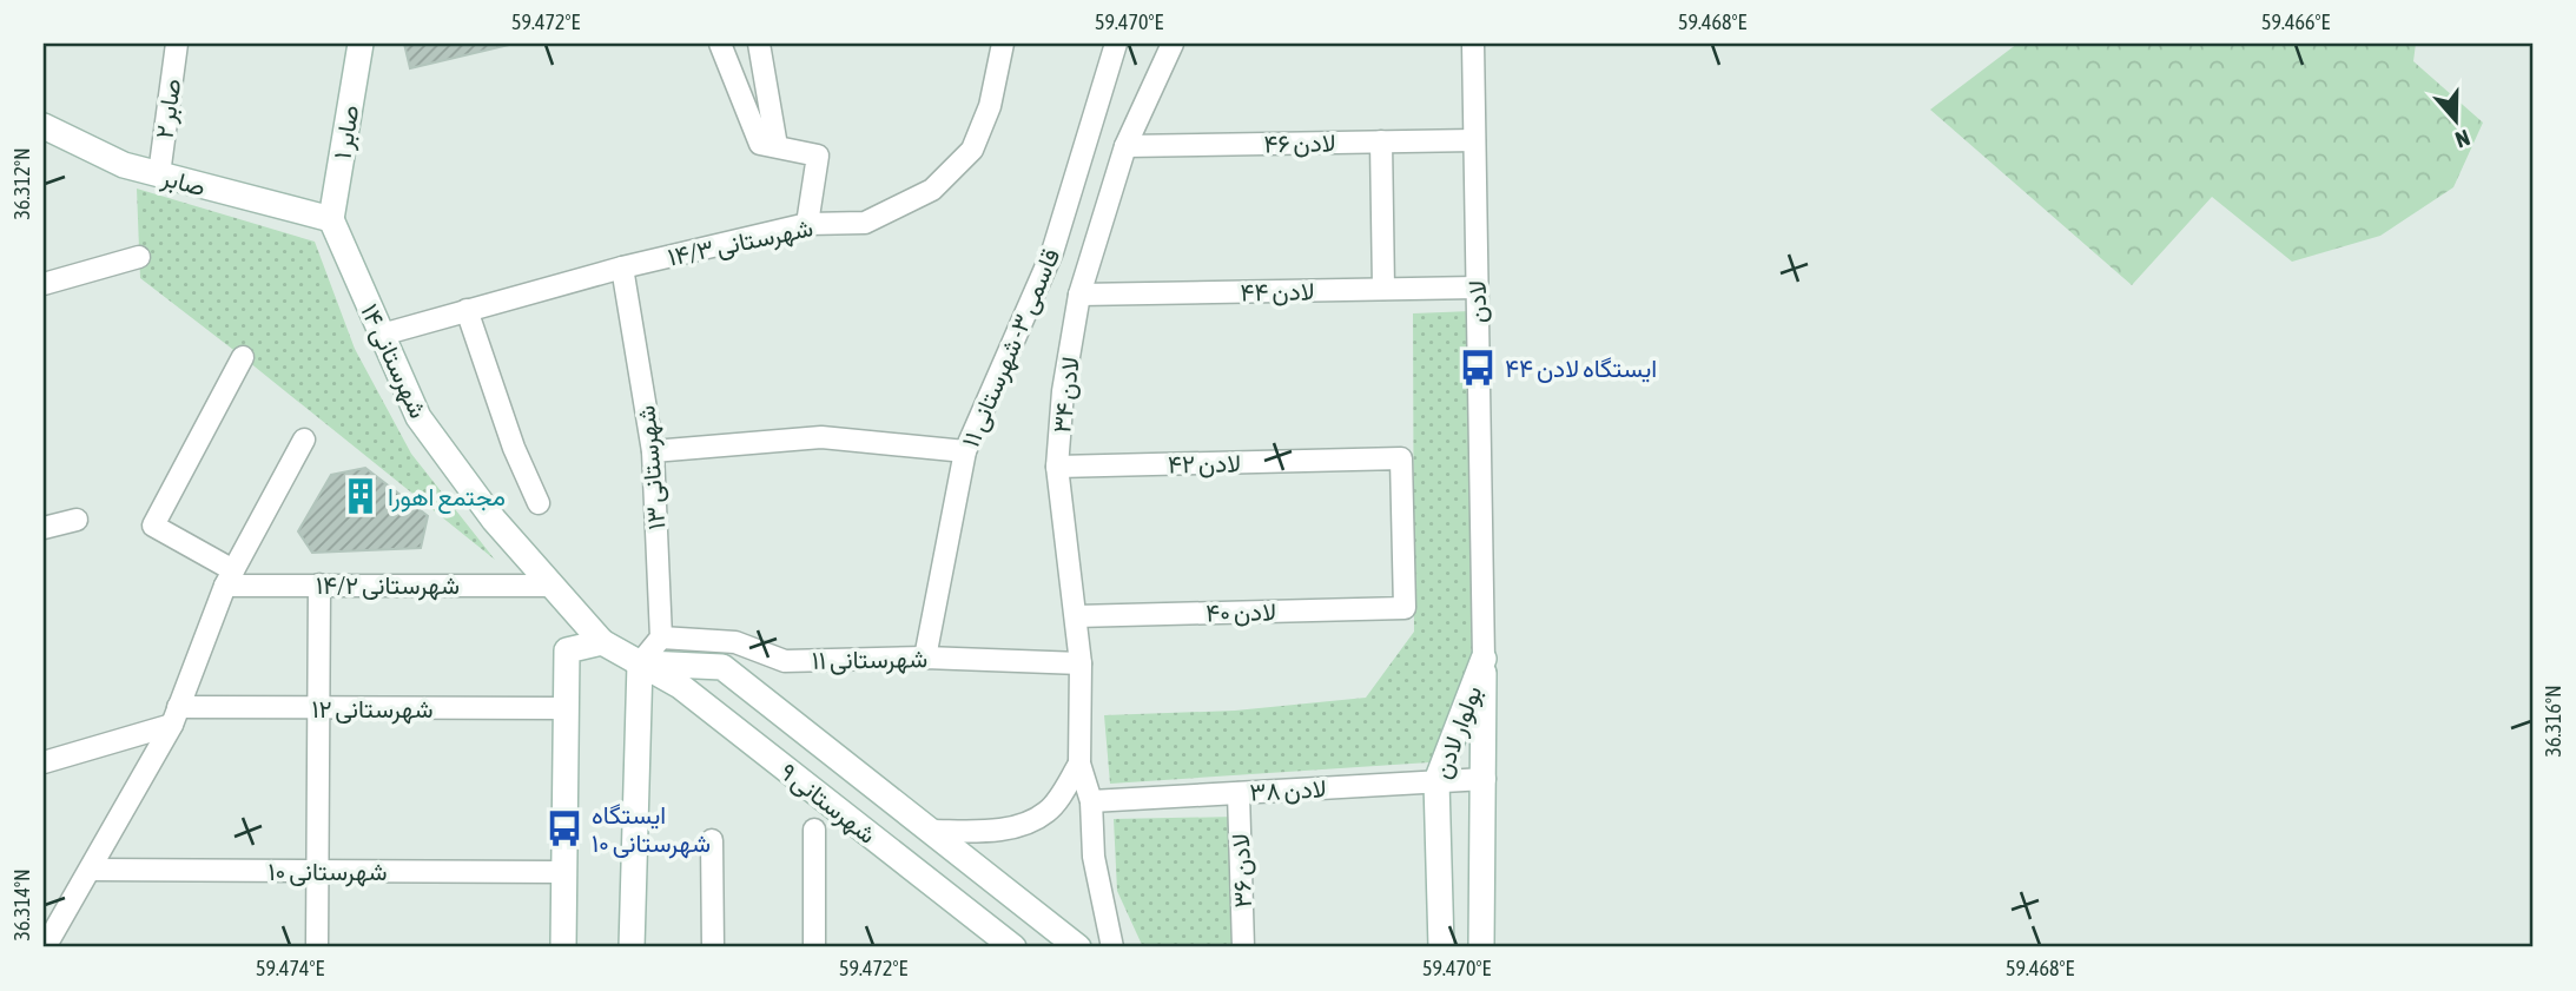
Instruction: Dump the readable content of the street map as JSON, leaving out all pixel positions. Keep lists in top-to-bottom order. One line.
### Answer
{"streets":{"street":["صابر ۲","صابر ۱","لادن ۴۶","صابر","شهرستانی ۱۴/۳","لادن ۴۴","لادن","قاسمی ۳- شهرستانی ۱۱","شهرستانی ۱۴","لادن ۳۴","لادن ۴۲","شهرستانی ۱۳","شهرستانی ۱۴/۲","لادن ۴۰","شهرستانی ۱۱","شهرستانی ۱۲","بولوار لادن","لادن ۳۸","شهرستانی ۹","شهرستانی ۱۰","لادن ۳۶"]},"crossings":[["صابر ۲","صابر"],["صابر ۱","صابر"],["صابر ۱","شهرستانی ۱۴"],["لادن ۴۶","لادن"],["لادن ۴۶","لادن ۳۴"],["صابر","شهرستانی ۱۴"],["شهرستانی ۱۴/۳","شهرستانی ۱۴"],["شهرستانی ۱۴/۳","شهرستانی ۱۳"],["لادن ۴۴","لادن"],["لادن ۴۴","لادن ۳۴"],["لادن","بولوار لادن"],["قاسمی ۳- شهرستانی ۱۱","شهرستانی ۱۱"],["شهرستانی ۱۴","شهرستانی ۱۴/۲"],["شهرستانی ۱۴","شهرستانی ۹"],["لادن ۳۴","لادن ۴۲"],["لادن ۳۴","لادن ۴۰"],["لادن ۳۴","شهرستانی ۱۱"],["لادن ۴۲","لادن ۴۰"],["شهرستانی ۱۳","شهرستانی ۱۱"],["بولوار لادن","لادن ۳۸"],["لادن ۳۸","لادن ۳۶"]],"places":{"bus stop":["ایستگاه لادن ۴۴","ایستگاه شهرستانی ۱۰"],"building":["مجتمع اهورا"]},"north":"bottom","coordinates":["59.472°E","59.470°E","59.468°E","59.466°E","36.312°N","36.316°N","36.314°N","59.474°E"]}
